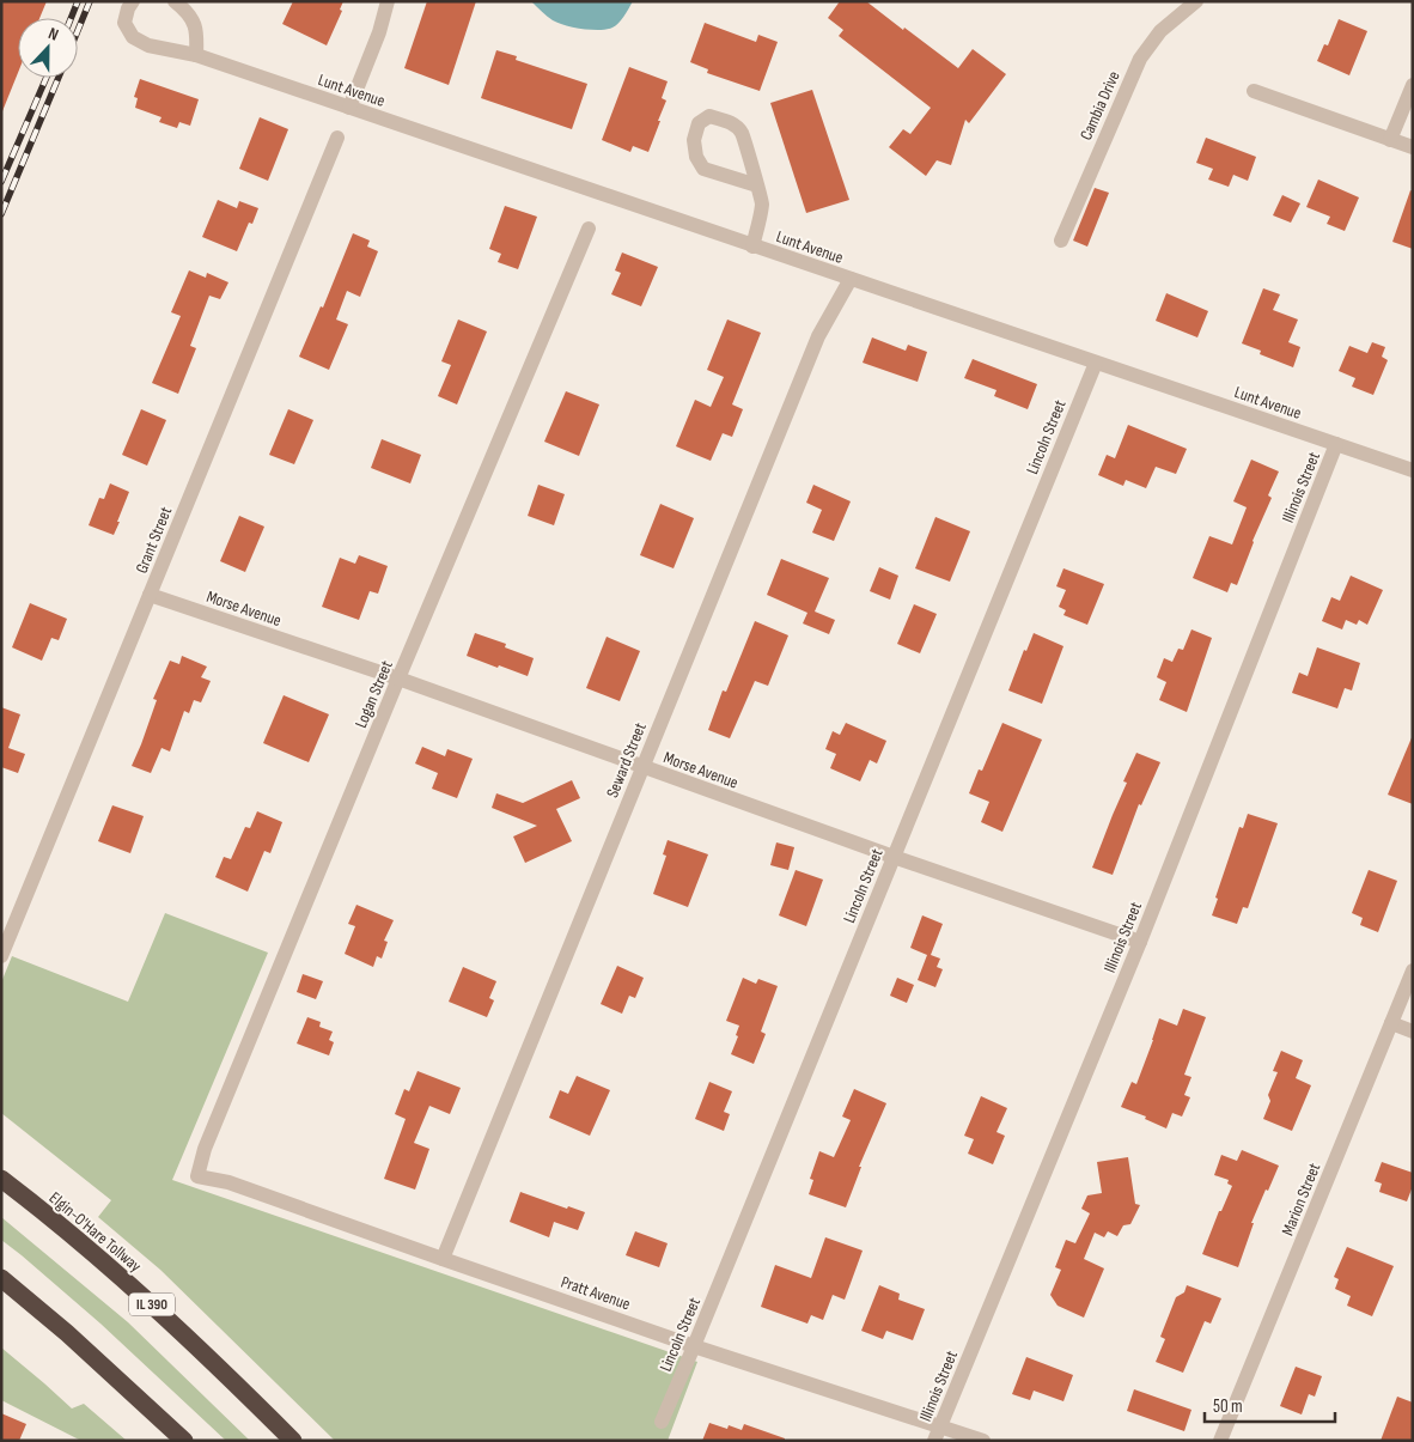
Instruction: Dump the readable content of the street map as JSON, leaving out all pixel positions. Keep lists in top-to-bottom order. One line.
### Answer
{"streets":{"highway":["Elgin-O'Hare Tollway","IL 390"],"street":["Lunt Avenue","Cambia Drive","Lincoln Street","Illinois Street","Grant Street","Morse Avenue","Logan Street","Seward Street","Marion Street","Pratt Avenue"]},"crossings":[["Lunt Avenue","Lincoln Street"],["Lunt Avenue","Illinois Street"],["Lunt Avenue","Seward Street"],["Lincoln Street","Morse Avenue"],["Lincoln Street","Pratt Avenue"],["Illinois Street","Morse Avenue"],["Illinois Street","Pratt Avenue"],["Grant Street","Morse Avenue"],["Morse Avenue","Logan Street"],["Morse Avenue","Seward Street"],["Logan Street","Pratt Avenue"],["Seward Street","Pratt Avenue"]],"scale_bar":"50 m","north":"top"}
